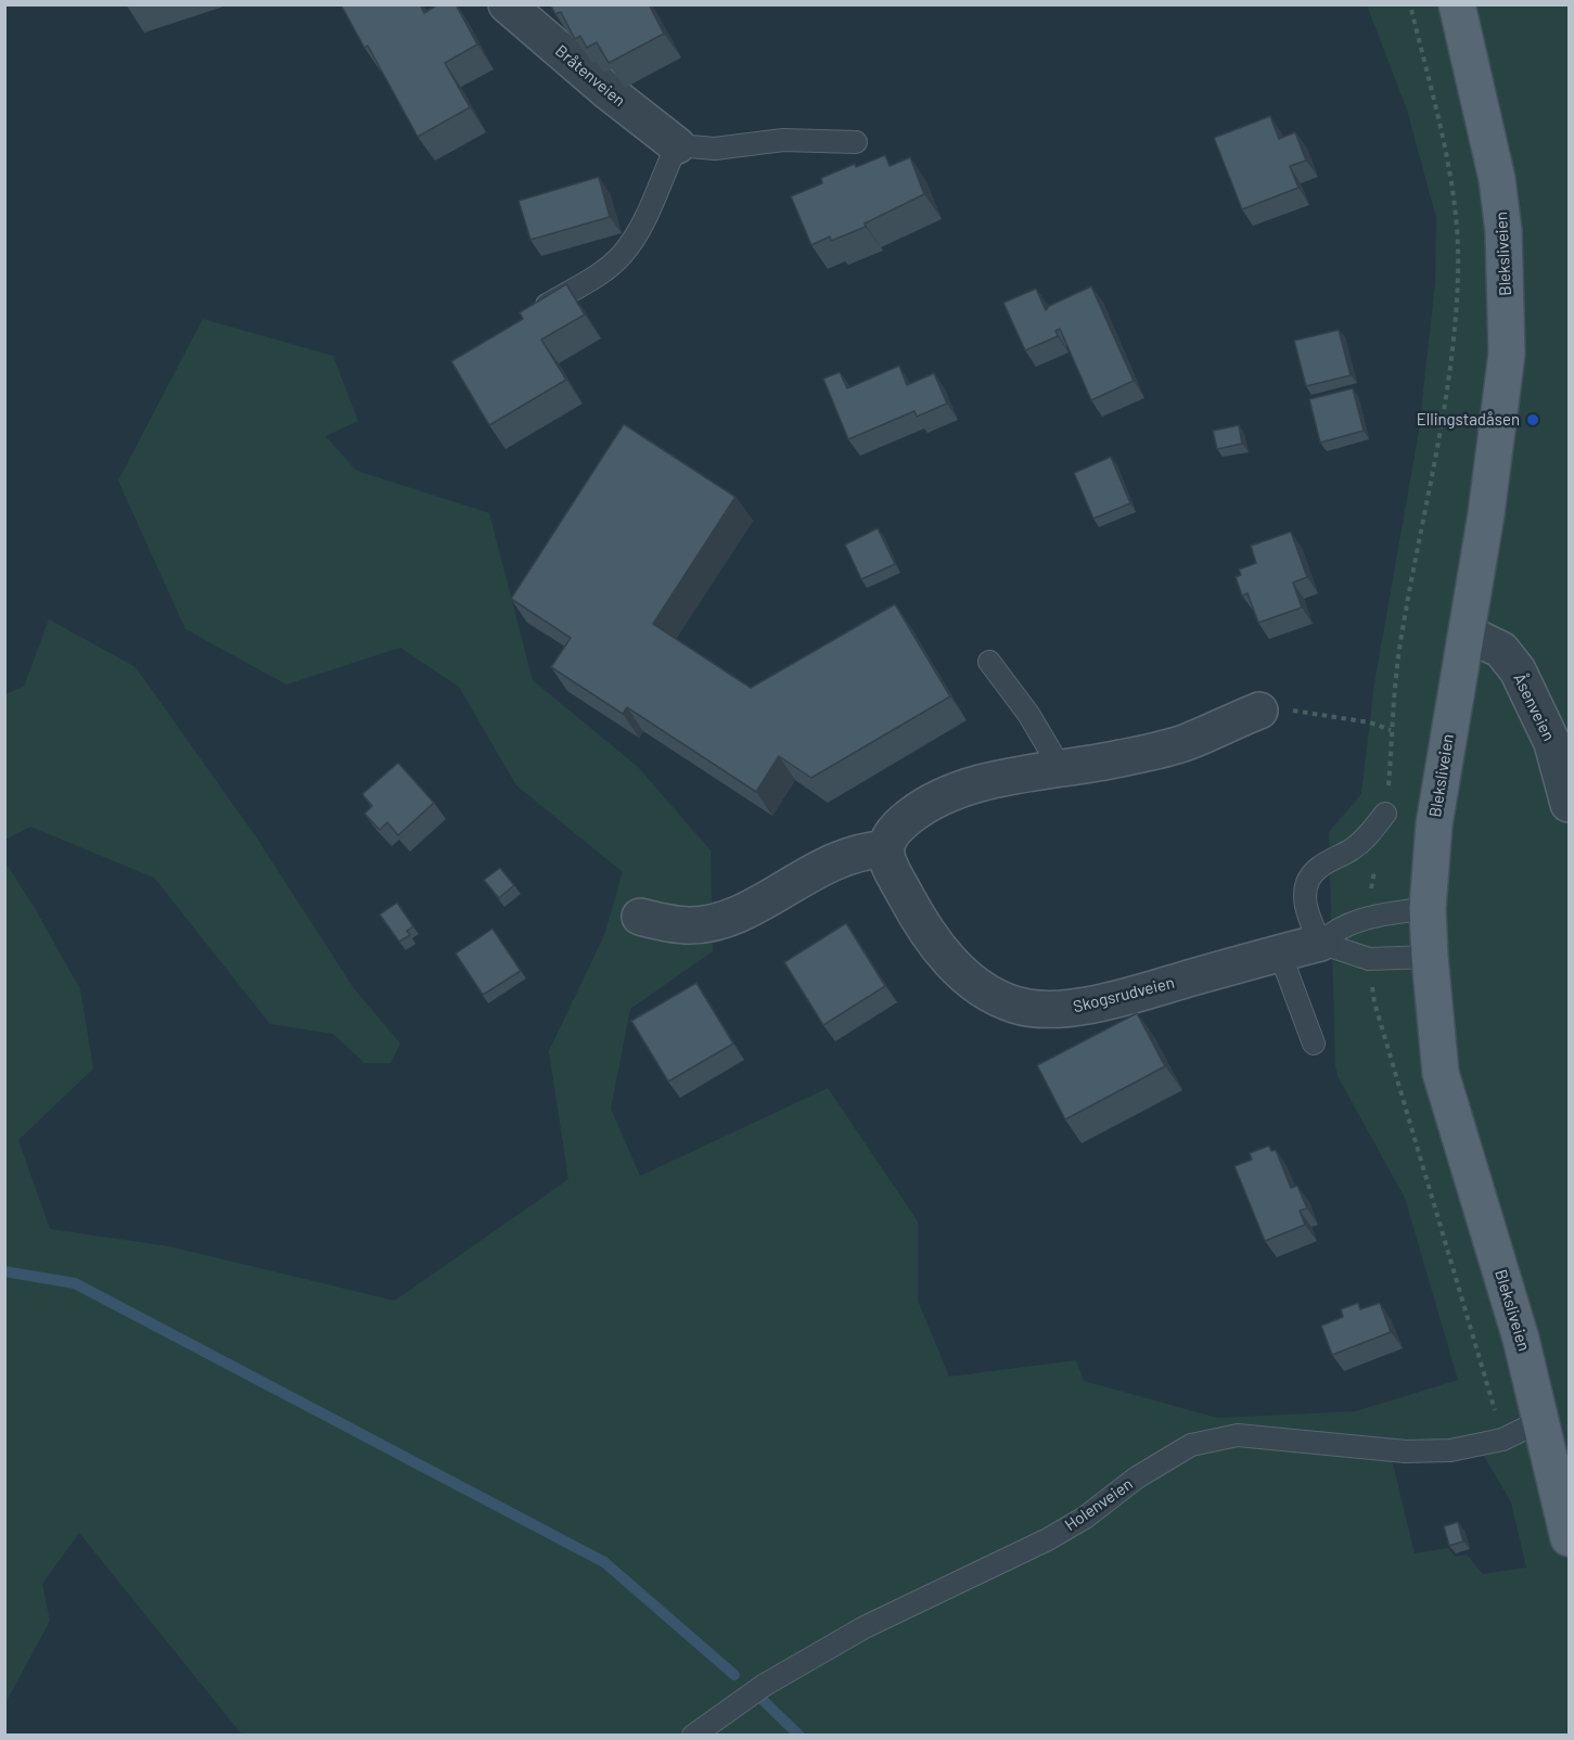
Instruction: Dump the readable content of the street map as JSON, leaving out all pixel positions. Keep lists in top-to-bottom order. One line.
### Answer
{"streets":{"main road":["Bleksliveien"],"street":["Bråtenveien","Åsenveien","Skogsrudveien"],"lane":["Holenveien"]},"crossings":[["Bleksliveien","Åsenveien"],["Bleksliveien","Skogsrudveien"],["Bleksliveien","Holenveien"]],"places":["Ellingstadåsen"]}
